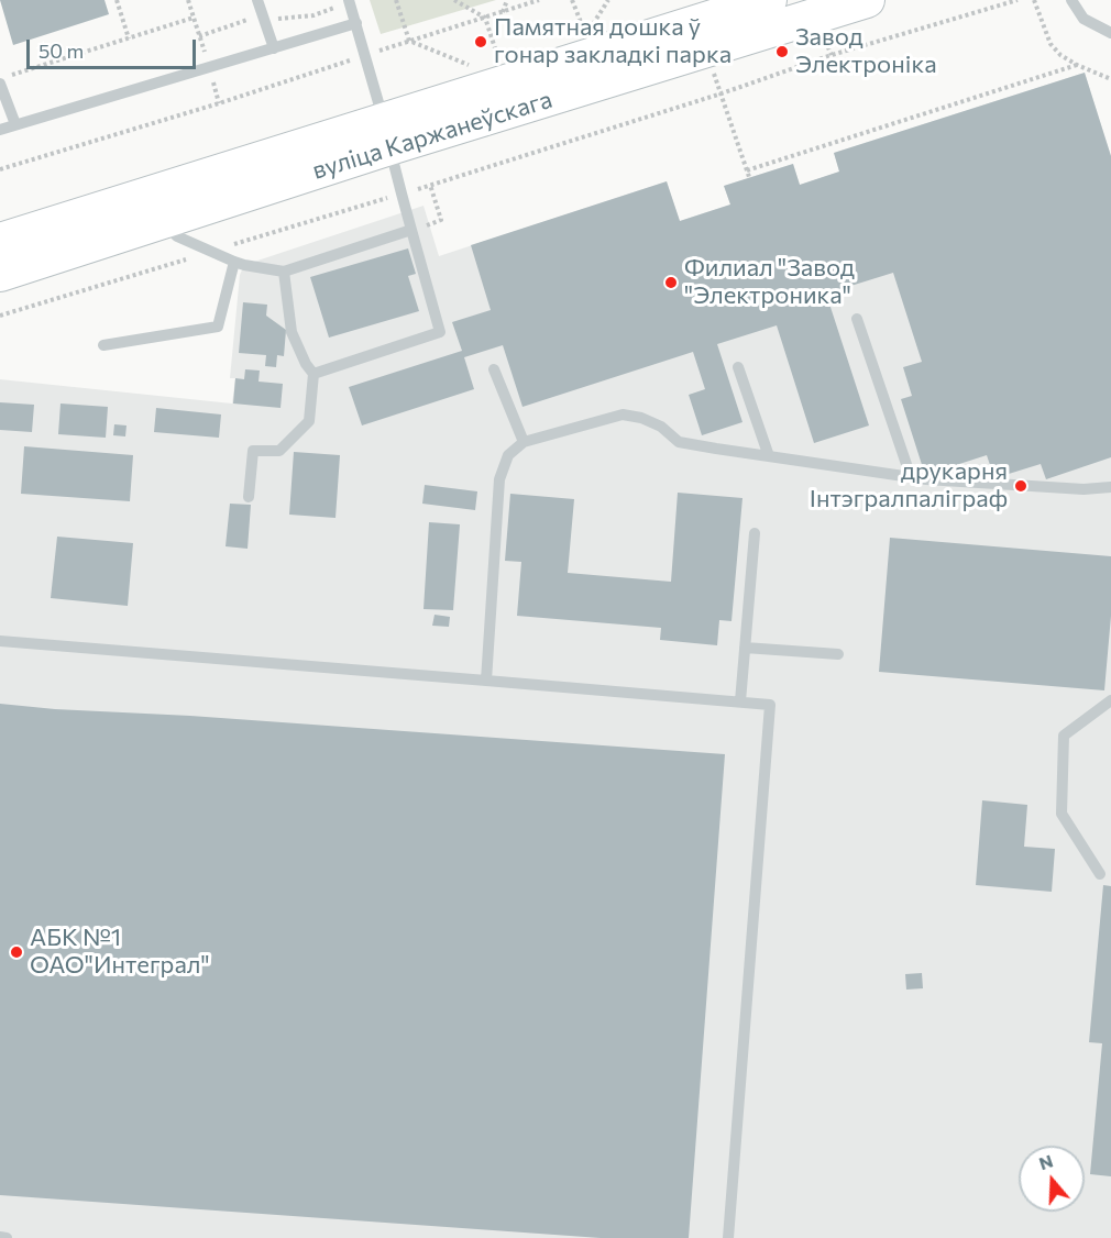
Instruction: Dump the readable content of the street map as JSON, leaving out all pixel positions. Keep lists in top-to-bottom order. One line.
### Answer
{"streets":{"main road":["вуліца Каржанеўскага"]},"places":["Памятная дошка ў гонар закладкі парка","Завод Электроніка","Филиал \"Завод \"Электроника\"","друкарня Інтэгралпаліграф","АБК №1 ОАО\"Интеграл\""],"scale_bar":"50 m","north":"top"}
